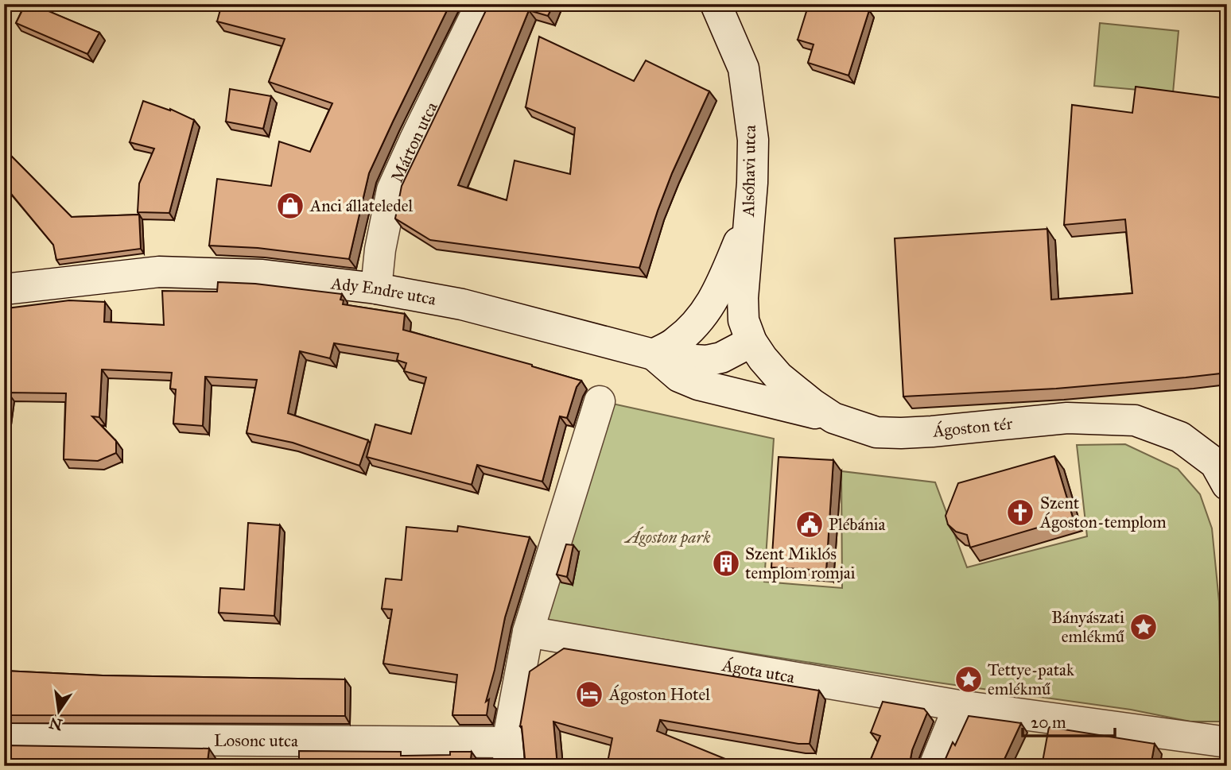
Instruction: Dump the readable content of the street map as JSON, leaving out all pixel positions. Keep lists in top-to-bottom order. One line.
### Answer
{"streets":{"street":["Márton utca","Alsóhavi utca","Ady Endre utca","Ágoston tér","Ágota utca","Losonc utca"]},"crossings":[["Márton utca","Ady Endre utca"],["Alsóhavi utca","Ady Endre utca"],["Alsóhavi utca","Ágoston tér"],["Ady Endre utca","Ágoston tér"]],"parks":["Ágoston park"],"places":{"shop":["Anci állateledel"],"church":["Szent Ágoston-templom"],"public building":["Plébánia"],"building":["Szent Miklós templom romjai"],"place":["Bányászati emlékmű","Tettye-patak emlékmű"],"hotel":["Ágoston Hotel"]},"scale_bar":"20 m","north":"bottom"}
